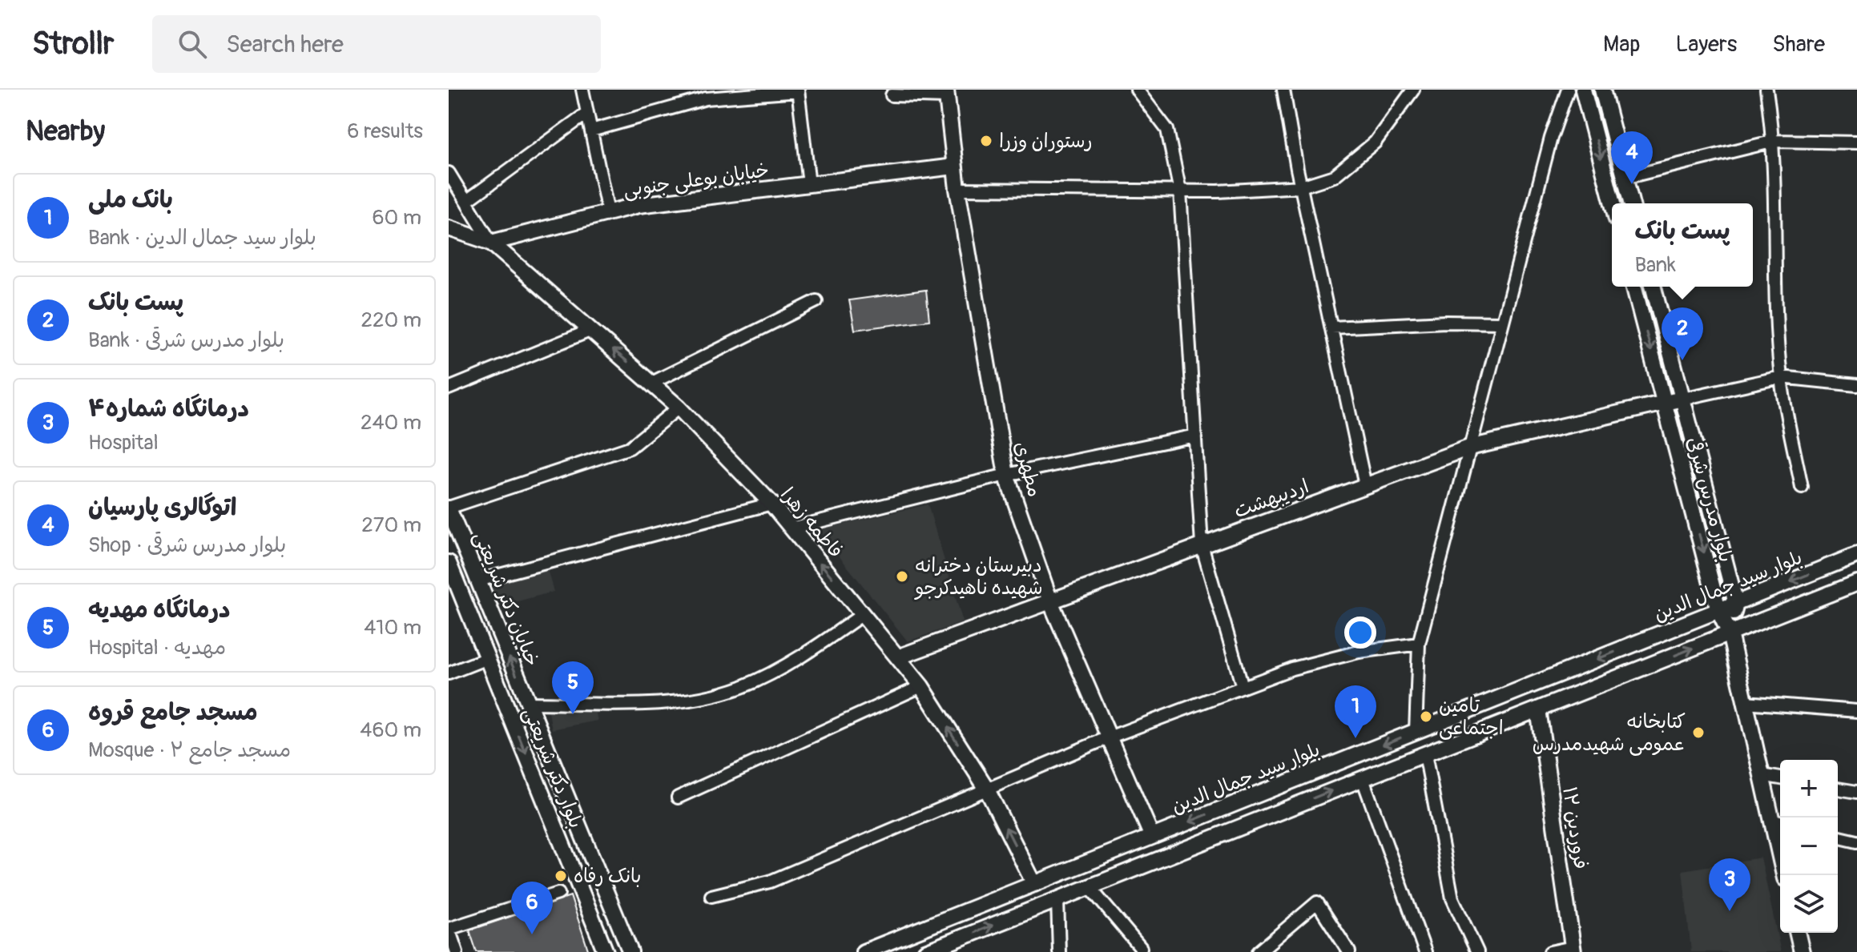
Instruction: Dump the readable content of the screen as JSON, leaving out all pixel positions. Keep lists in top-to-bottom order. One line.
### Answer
{"streets":{"main road":["خیابان بوعلی جنوبی","مطهری","اردیبهشت","بلوار مدرس شرقی","فاطمه زهرا","بلوار سید جمال الدین","خیابان دکتر شریعتی","بلوار دکتر شریعتی","۱۲ فروردین"]},"crossings":[["خیابان بوعلی جنوبی","مطهری"],["خیابان بوعلی جنوبی","فاطمه زهرا"],["مطهری","اردیبهشت"],["مطهری","بلوار سید جمال الدین"],["اردیبهشت","بلوار مدرس شرقی"],["اردیبهشت","فاطمه زهرا"],["بلوار مدرس شرقی","بلوار سید جمال الدین"],["فاطمه زهرا","بلوار سید جمال الدین"]],"one_way":["فاطمه زهرا","بلوار دکتر شریعتی"],"places":["رستوران وزرا","دبیرستان دخترانه شهیده ناهیدکرجو","تامین اجتماعی","کتابخانه عمومی شهیدمدرس","بانک رفاه"],"page":{"header":"Strollr","search":"Search here","nav":["Map","Layers","Share"],"heading":["Nearby","6 results"],"pins":["4","2","5","1","3","6"],"list":[{"mark":"1","name":"بانک ملی","note":"Bank · بلوار سید جمال الدین","value":"60 m"},{"mark":"2","name":"پست بانک","note":"Bank · بلوار مدرس شرقی","value":"220 m"},{"mark":"3","name":"درمانگاه شماره۴","note":"Hospital","value":"240 m"},{"mark":"4","name":"اتوگالری پارسیان","note":"Shop · بلوار مدرس شرقی","value":"270 m"},{"mark":"5","name":"درمانگاه مهدیه","note":"Hospital · مهدیه","value":"410 m"},{"mark":"6","name":"‌مسجد جامع قروه","note":"Mosque · مسجد جامع ۲","value":"460 m"}],"popup":["پست بانک","Bank"],"map_buttons":["+","−"]}}
